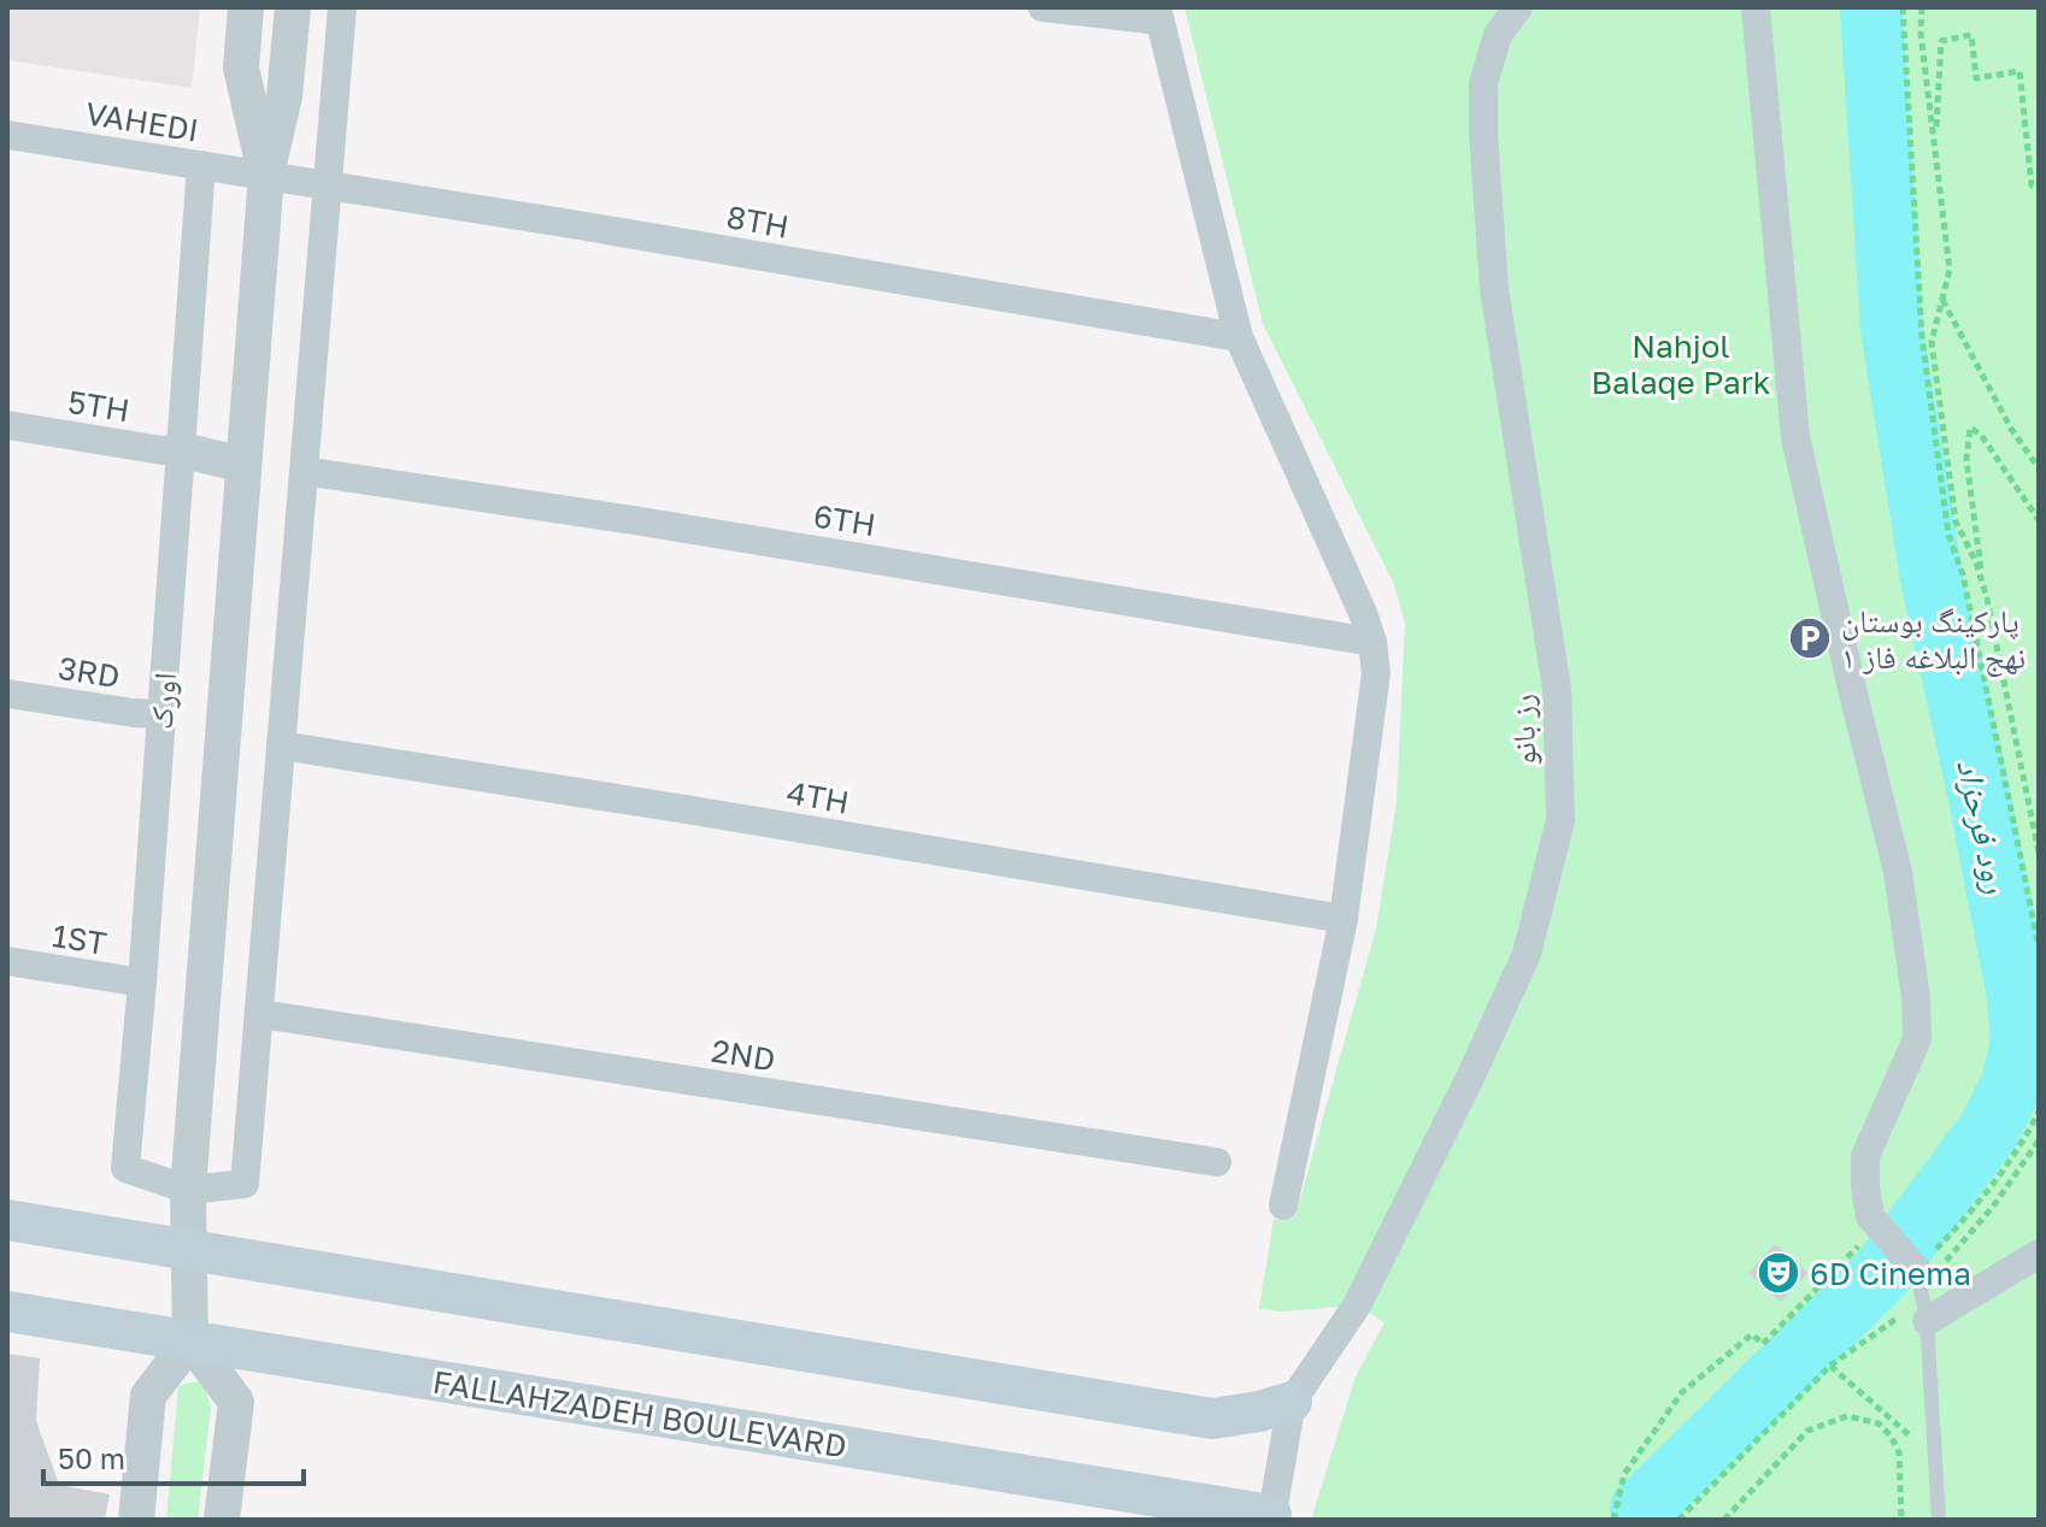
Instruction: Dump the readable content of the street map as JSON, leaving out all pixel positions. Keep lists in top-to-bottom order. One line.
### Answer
{"streets":{"main road":["FALLAHZADEH BOULEVARD"],"street":["VAHEDI","8TH","5TH","6TH","3RD","اورک","رز بانو","4TH","1ST","2ND"]},"crossings":[["VAHEDI","8TH"],["VAHEDI","اورک"],["8TH","اورک"],["5TH","اورک"],["6TH","اورک"],["3RD","اورک"],["اورک","4TH"],["اورک","1ST"],["اورک","2ND"],["اورک","FALLAHZADEH BOULEVARD"]],"water":["رود فرحزاد"],"parks":["Nahjol Balaqe Park"],"places":{"parking":["پارکینگ بوستان نهج البلاغه فاز ۱"],"theatre":["6D Cinema"]},"scale_bar":"50 m"}
